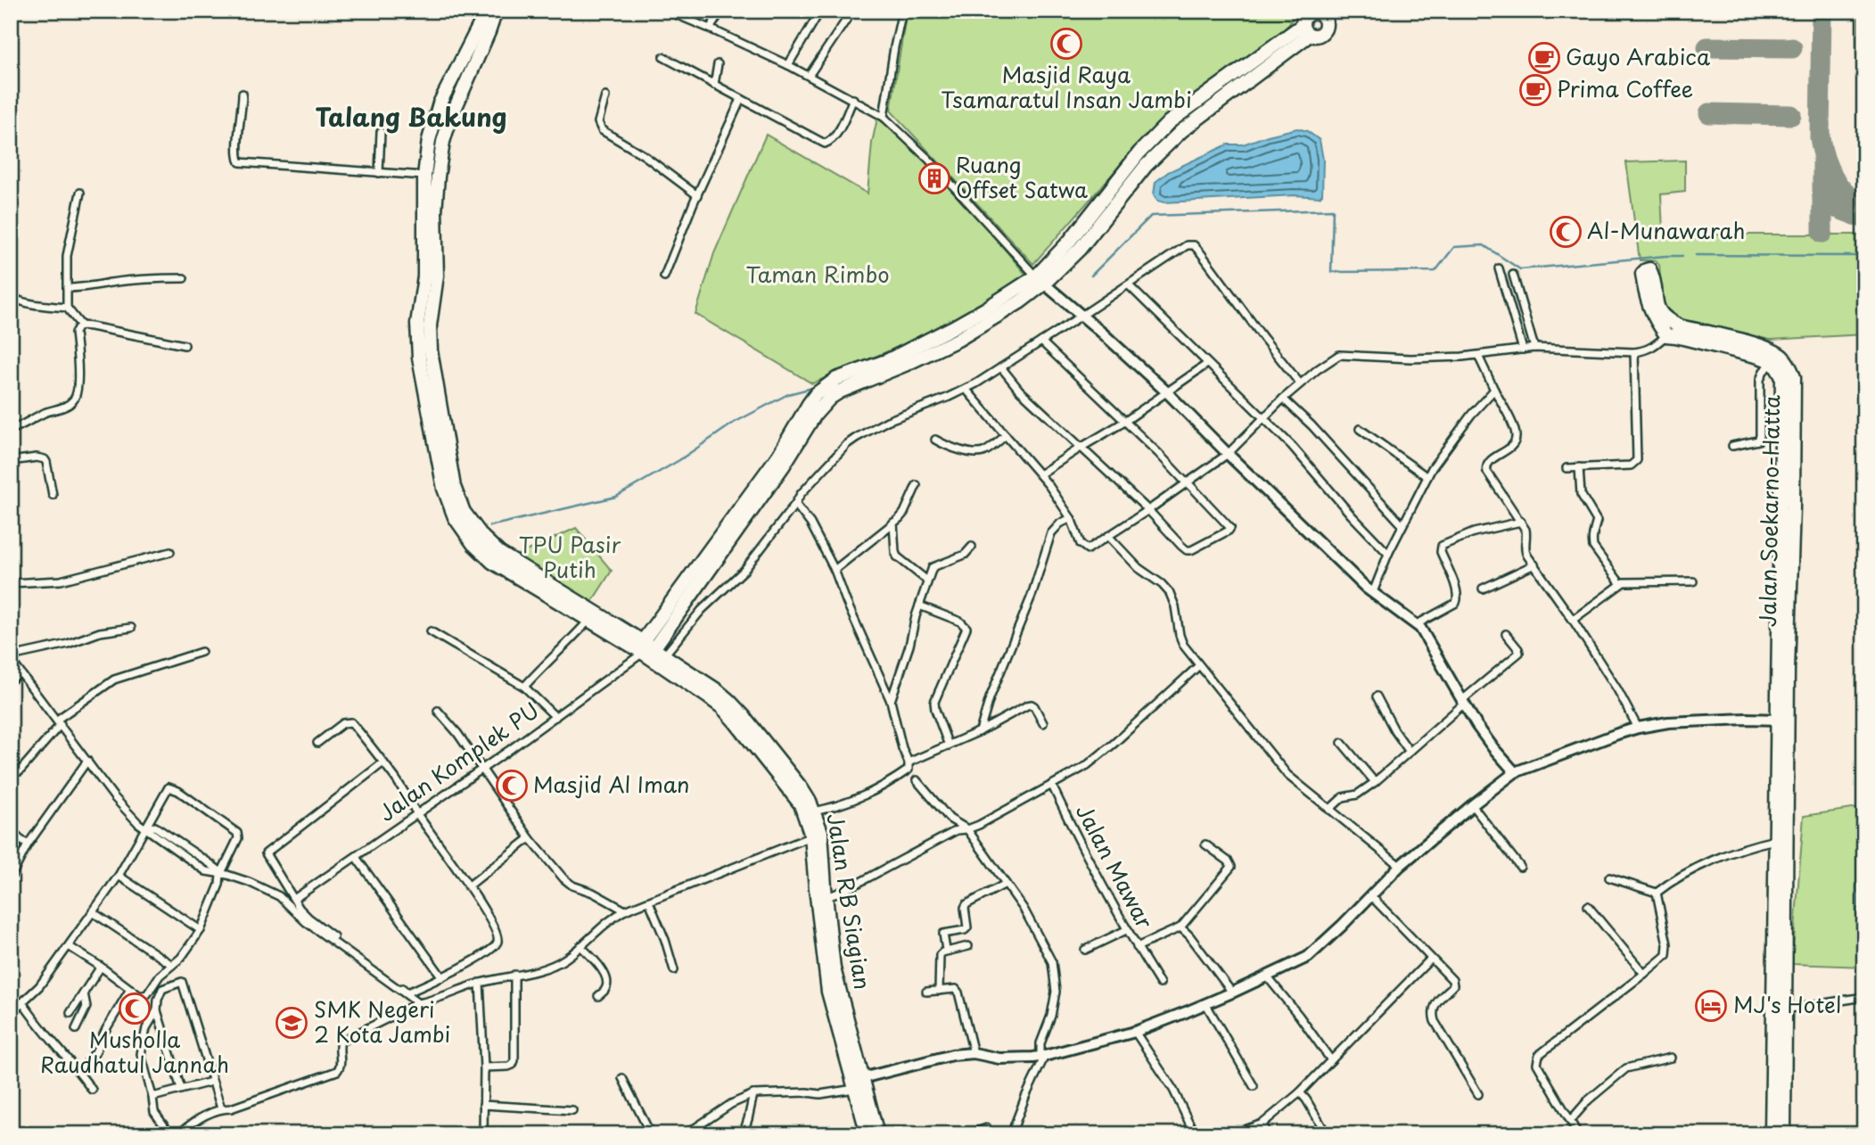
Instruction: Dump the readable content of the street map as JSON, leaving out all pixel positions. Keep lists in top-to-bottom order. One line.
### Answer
{"streets":{"highway":["Jalan Soekarno-Hatta","Jalan RB Siagian"],"street":["Jalan Komplek PU","Jalan Mawar"]},"districts":["Talang Bakung"],"parks":["Taman Rimbo","TPU Pasir Putih"],"places":{"mosque":["Masjid Raya Tsamaratul Insan Jambi","Al-Munawarah","Masjid Al Iman","Musholla Raudhatul Jannah"],"cafe":["Gayo Arabica","Prima Coffee"],"building":["Ruang Offset Satwa"],"hotel":["MJ's Hotel"],"school or university":["SMK Negeri 2 Kota Jambi"]}}
